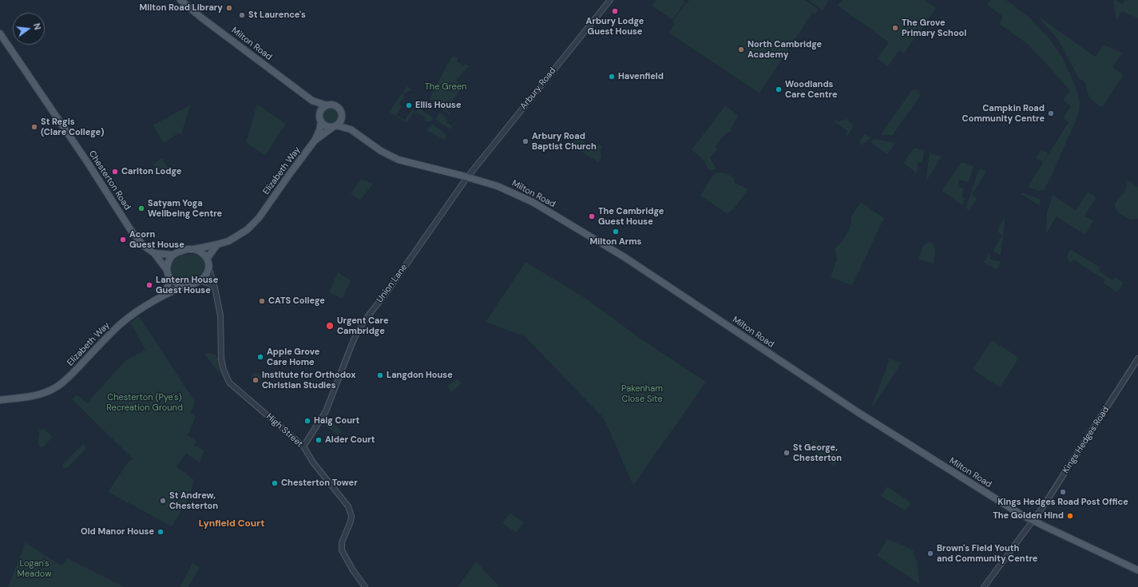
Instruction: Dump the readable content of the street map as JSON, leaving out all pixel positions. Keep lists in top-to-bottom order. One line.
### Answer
{"streets":{"main road":["Milton Road","Elizabeth Way","Chesterton Road"],"street":["Arbury Road","Union Lane","High Street","Kings Hedges Road"]},"crossings":[["Milton Road","Arbury Road"],["Milton Road","Elizabeth Way"],["Milton Road","Union Lane"],["Milton Road","Kings Hedges Road"],["Arbury Road","Union Lane"],["Elizabeth Way","Chesterton Road"],["Elizabeth Way","High Street"],["Chesterton Road","High Street"],["Union Lane","High Street"]],"districts":["Lynfield Court"],"parks":["The Green","Pakenham Close Site","Chesterton (Pye's) Recreation Ground","Logan's Meadow"],"places":["Milton Road Library","Arbury Lodge Guest House","St Laurence's","The Grove Primary School","North Cambridge Academy","Havenfield","Woodlands Care Centre","Ellis House","Campkin Road Community Centre","St Regis (Clare College)","Arbury Road Baptist Church","Carlton Lodge","Satyam Yoga Wellbeing Centre","The Cambridge Guest House","Milton Arms","Acorn Guest House","Lantern House Guest House","CATS College","Urgent Care Cambridge","Apple Grove Care Home","Langdon House","Institute for Orthodox Christian Studies","Haig Court","Alder Court","St George, Chesterton","Chesterton Tower","Kings Hedges Road Post Office","St Andrew, Chesterton","The Golden Hind","Old Manor House","Brown's Field Youth and Community Centre"],"north":"right"}
